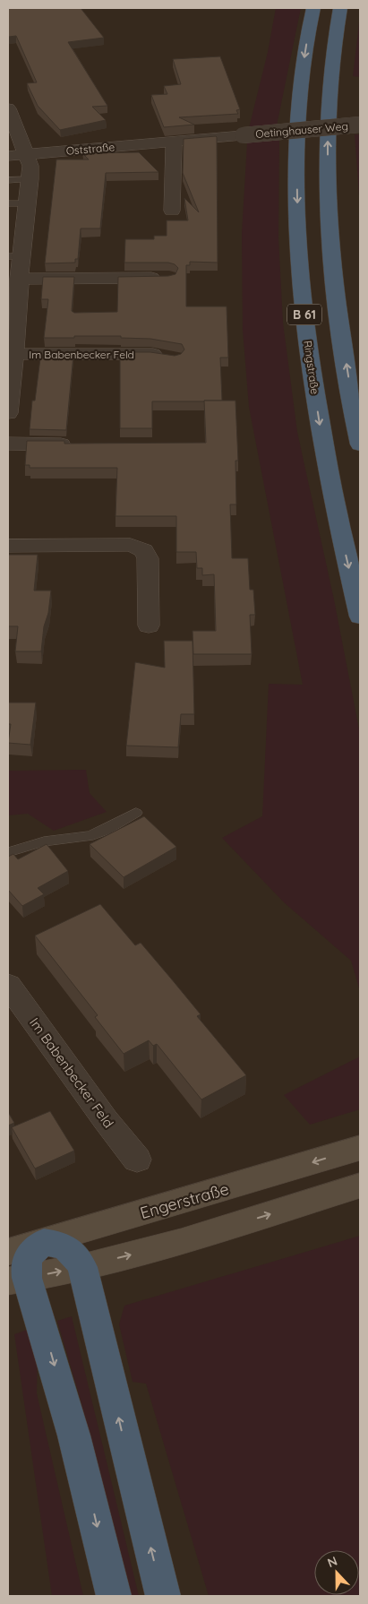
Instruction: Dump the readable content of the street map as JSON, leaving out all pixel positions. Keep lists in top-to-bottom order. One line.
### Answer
{"streets":{"highway":["B 61","Ringstraße"],"main road":["Engerstraße"],"street":["Oetinghauser Weg","Oststraße","Im Babenbecker Feld"]},"crossings":[["Oetinghauser Weg","Oststraße"],["Oststraße","Im Babenbecker Feld"]],"north":"top"}
